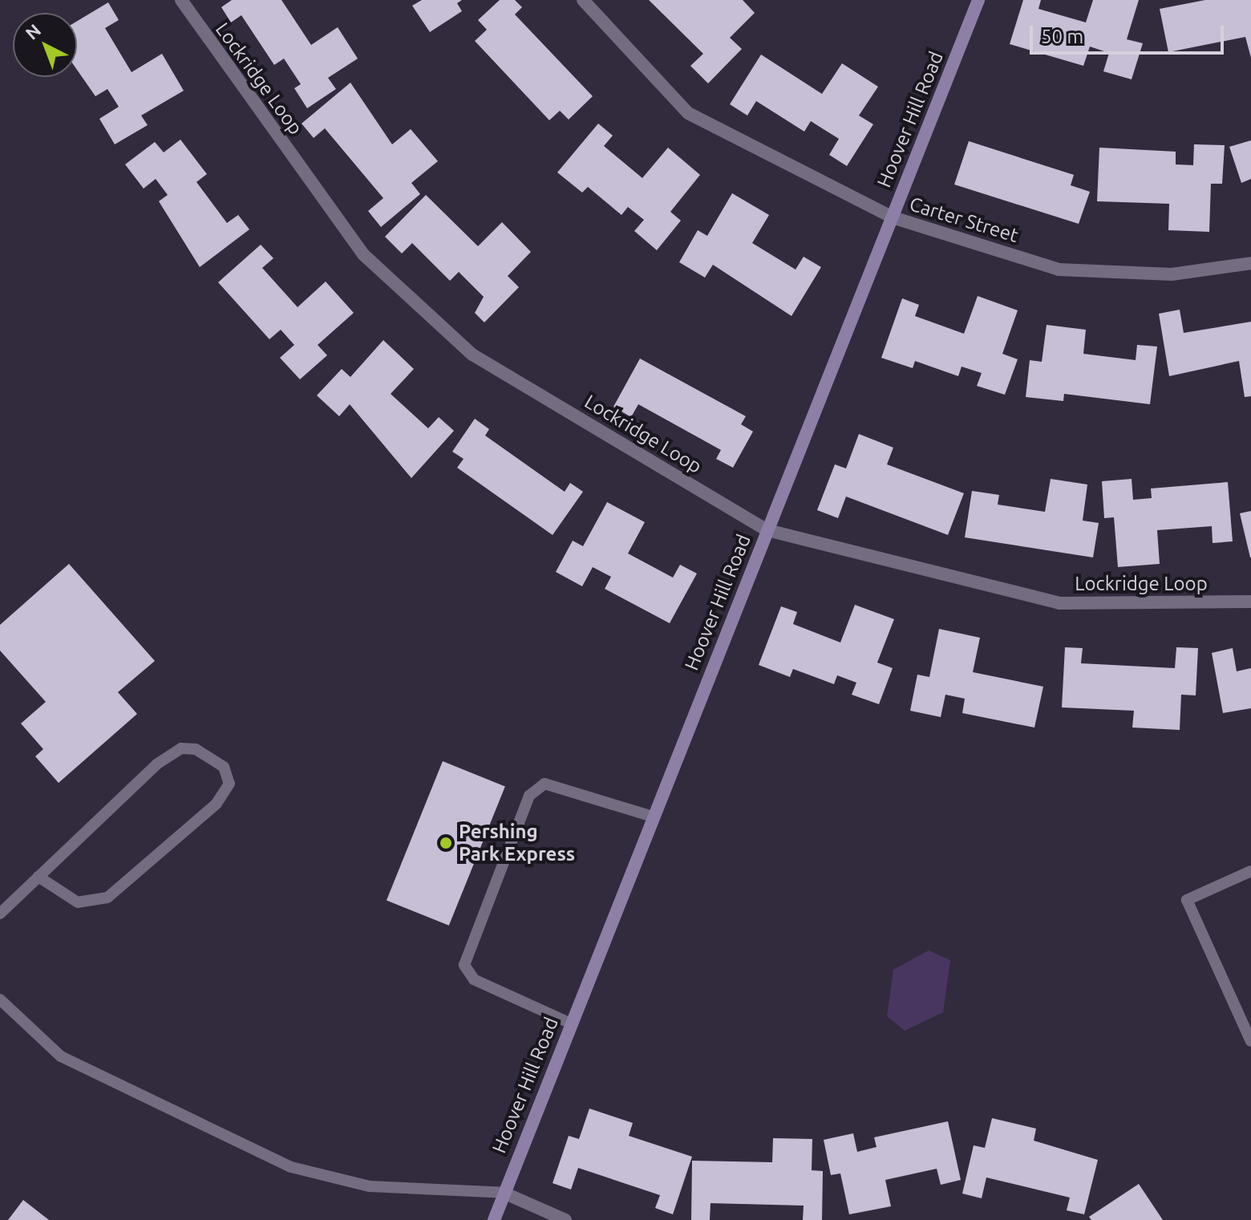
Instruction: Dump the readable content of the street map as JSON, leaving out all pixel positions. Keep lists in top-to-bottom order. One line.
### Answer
{"streets":{"street":["Lockridge Loop","Hoover Hill Road","Carter Street"]},"crossings":[["Lockridge Loop","Hoover Hill Road"],["Hoover Hill Road","Carter Street"]],"places":["Pershing Park Express"],"scale_bar":"50 m","north":"top left"}
